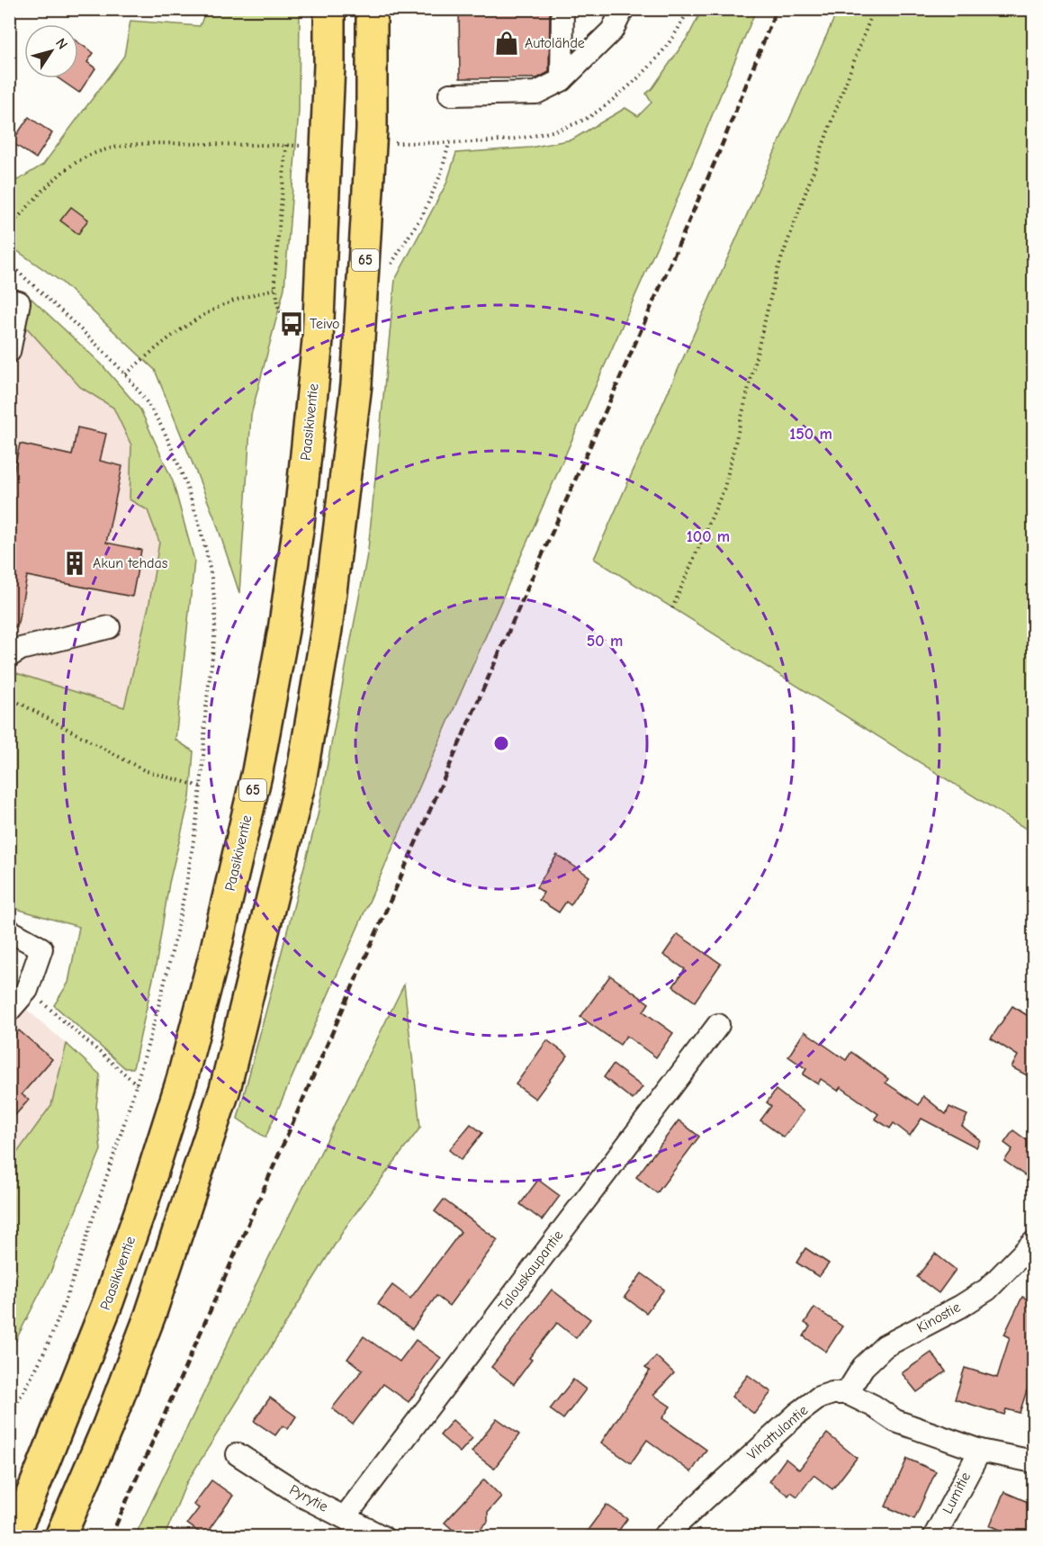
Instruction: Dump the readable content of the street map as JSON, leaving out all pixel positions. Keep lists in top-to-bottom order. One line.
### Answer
{"streets":{"highway":["65","Paasikiventie"],"street":["Talouskaupantie","Kinostie","Vihattulantie","Lumitie","Pyrytie"]},"crossings":[["Talouskaupantie","Pyrytie"],["Kinostie","Vihattulantie"]],"places":{"shop":["Autolähde"],"bus stop":["Teivo"],"building":["Akun tehdas"]},"north":"top right","rings":["150 m","100 m","50 m"]}
